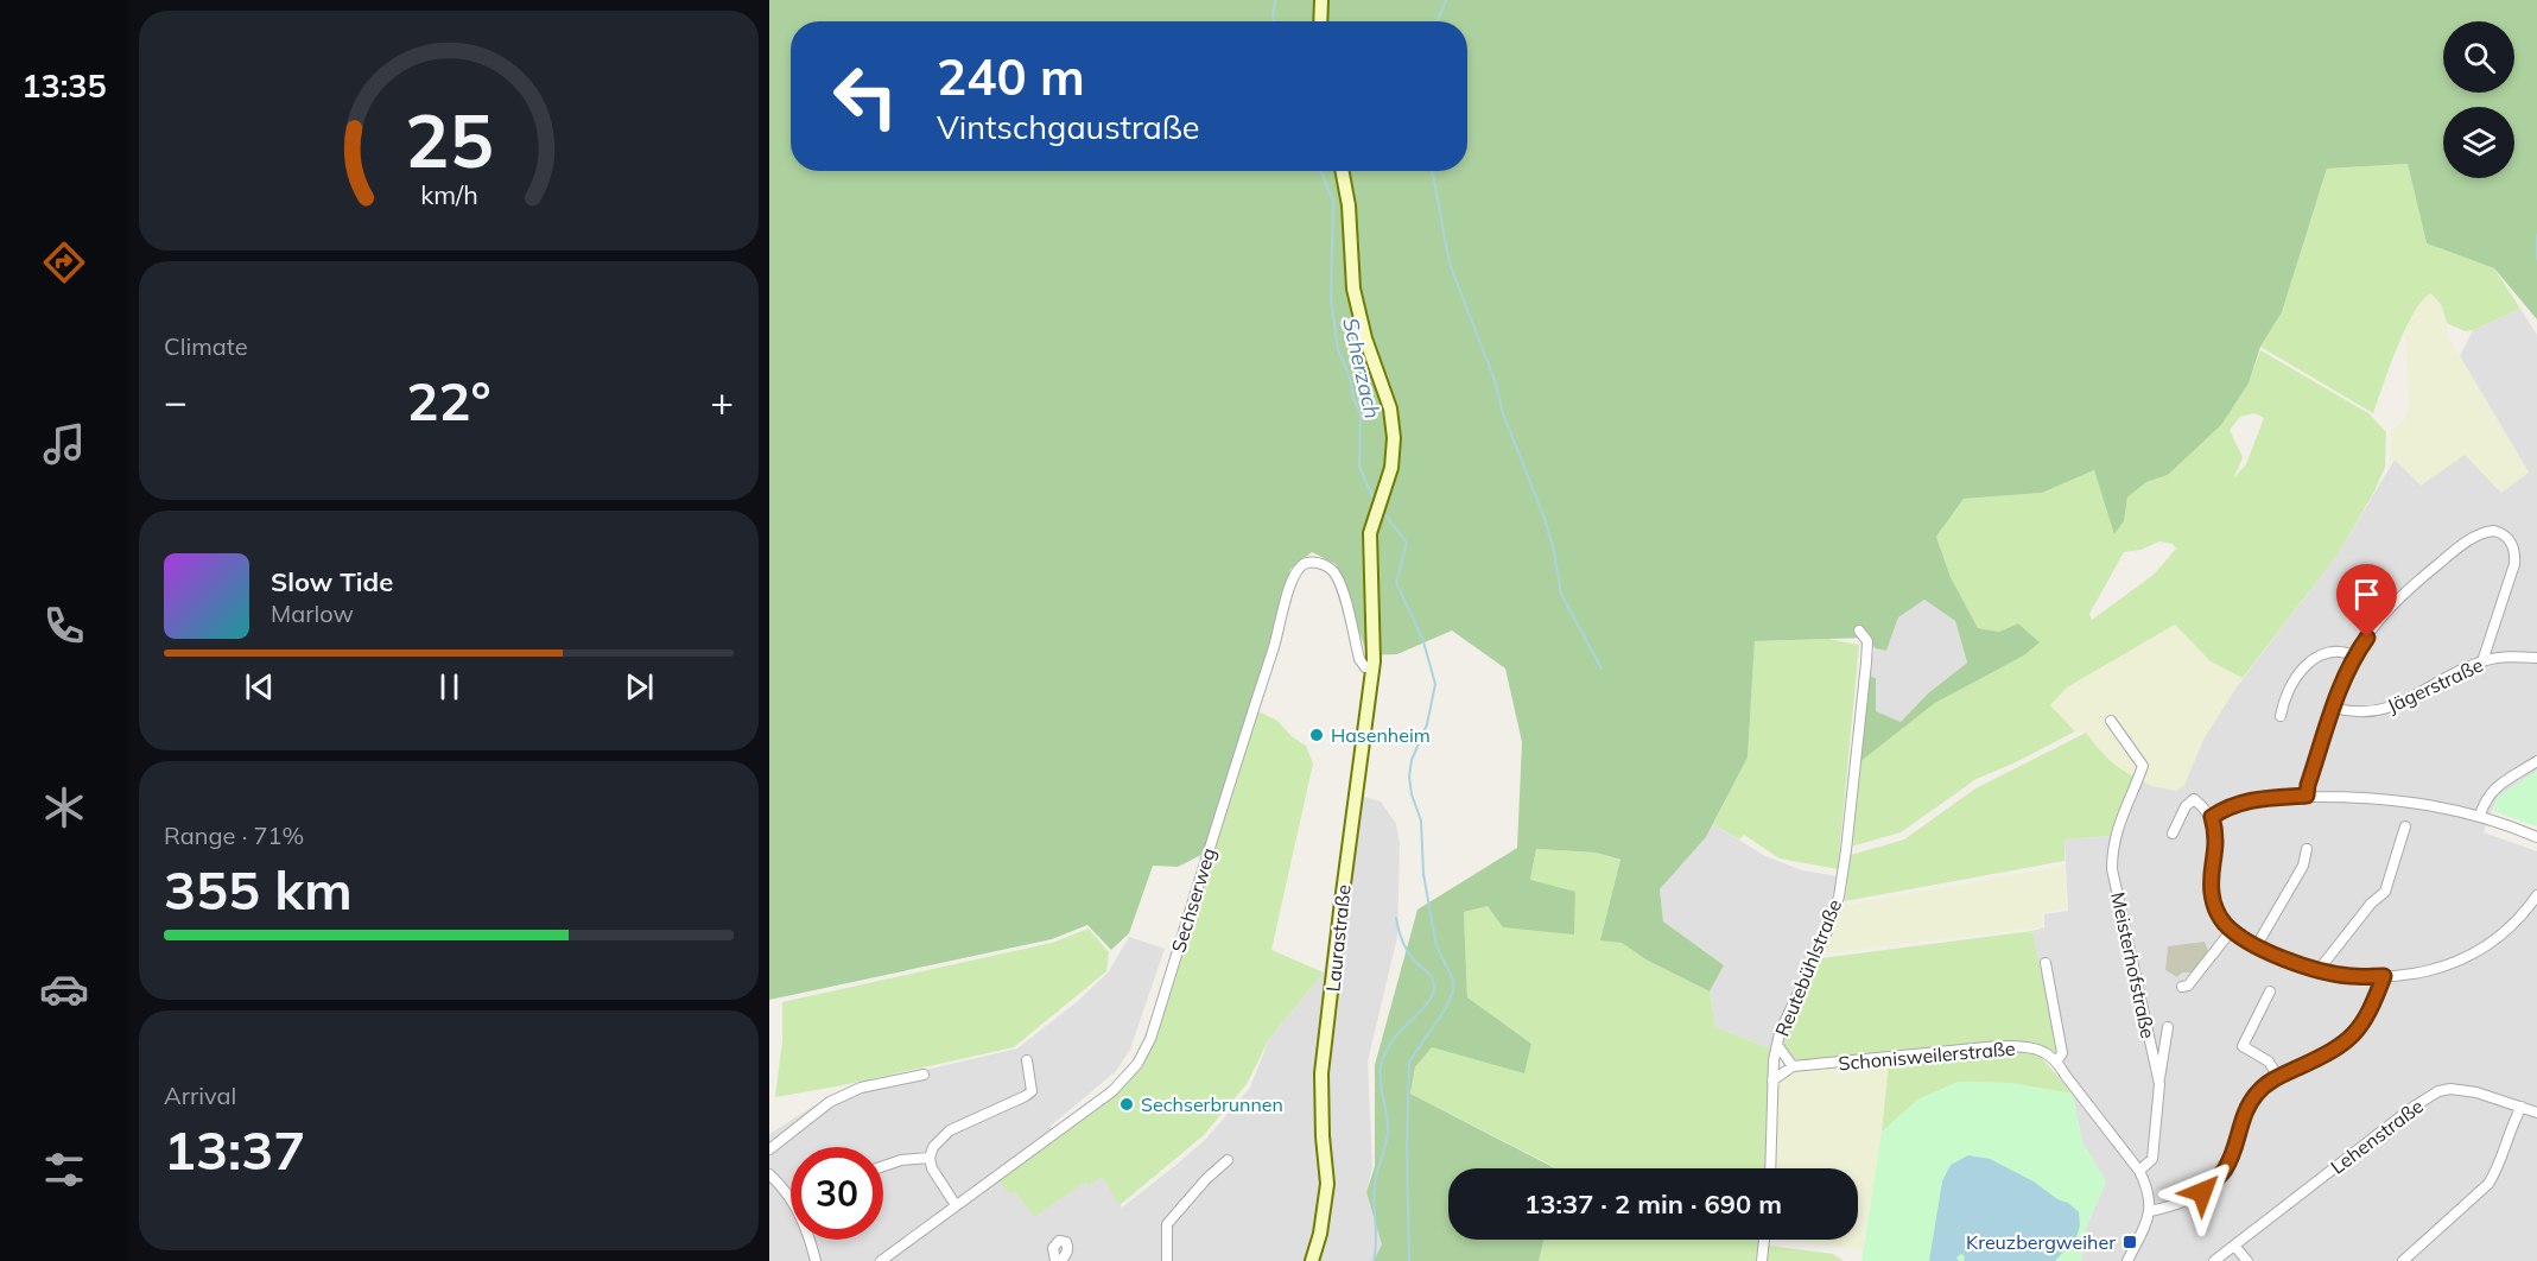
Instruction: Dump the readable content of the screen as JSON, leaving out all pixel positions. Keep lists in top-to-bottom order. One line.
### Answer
{"streets":{"street":["Jägerstraße","Sechserweg","Laurastraße","Meisterhofstraße","Reutebühlstraße","Schonisweilerstraße","Lehenstraße"]},"crossings":[["Sechserweg","Laurastraße"],["Reutebühlstraße","Schonisweilerstraße"]],"water":["Scherzach"],"places":{"other":["Hasenheim","Sechserbrunnen"],"transit":["Kreuzbergweiher"]},"page":{"tabs":"13:35","turn":["240 m","Vintschgaustraße"],"tile":["Climate",["Range · 71%","355 km"],["Arrival","13:37"]],"heat":["−","22°","+"],"song":["Slow Tide","Marlow"],"limit":"30","trip":"13:37 · 2 min · 690 m","gauge":["25","km/h"]}}
